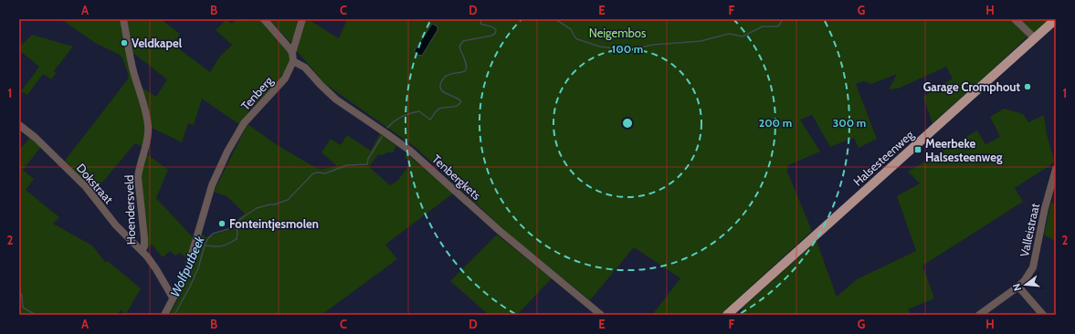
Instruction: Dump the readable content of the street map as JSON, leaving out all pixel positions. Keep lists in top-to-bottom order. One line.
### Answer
{"streets":{"main road":["Halsesteenweg"],"street":["Tenberg","Tenbergkets","Dokstraat","Hoendersveld","Valleistraat"]},"crossings":[["Tenberg","Tenbergkets"],["Tenberg","Dokstraat"],["Dokstraat","Hoendersveld"]],"water":["Wolfputbeek"],"parks":["Neigembos"],"places":{"other":["Veldkapel","Garage Cromphout","Fonteintjesmolen"],"transit":["Meerbeke Halsesteenweg"]},"north":"left","grid":{"columns":["A","B","C","D","E","F","G","H"],"rows":["1","2"]},"rings":["100 m","200 m","300 m"]}
